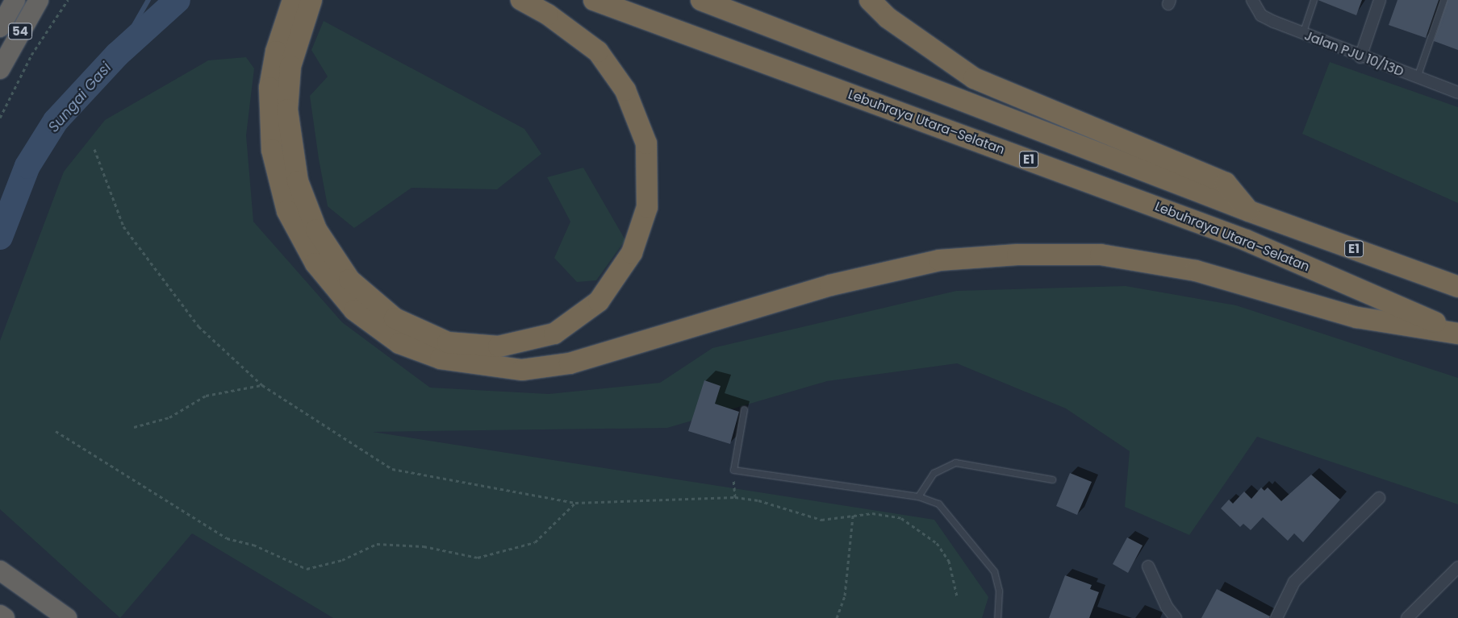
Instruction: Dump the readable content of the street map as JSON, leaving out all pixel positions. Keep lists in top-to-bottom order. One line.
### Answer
{"streets":{"highway":["54","Lebuhraya Utara–Selatan","E1"],"street":["Jalan PJU 10/13D"]},"water":["Sungai Gasi"]}
